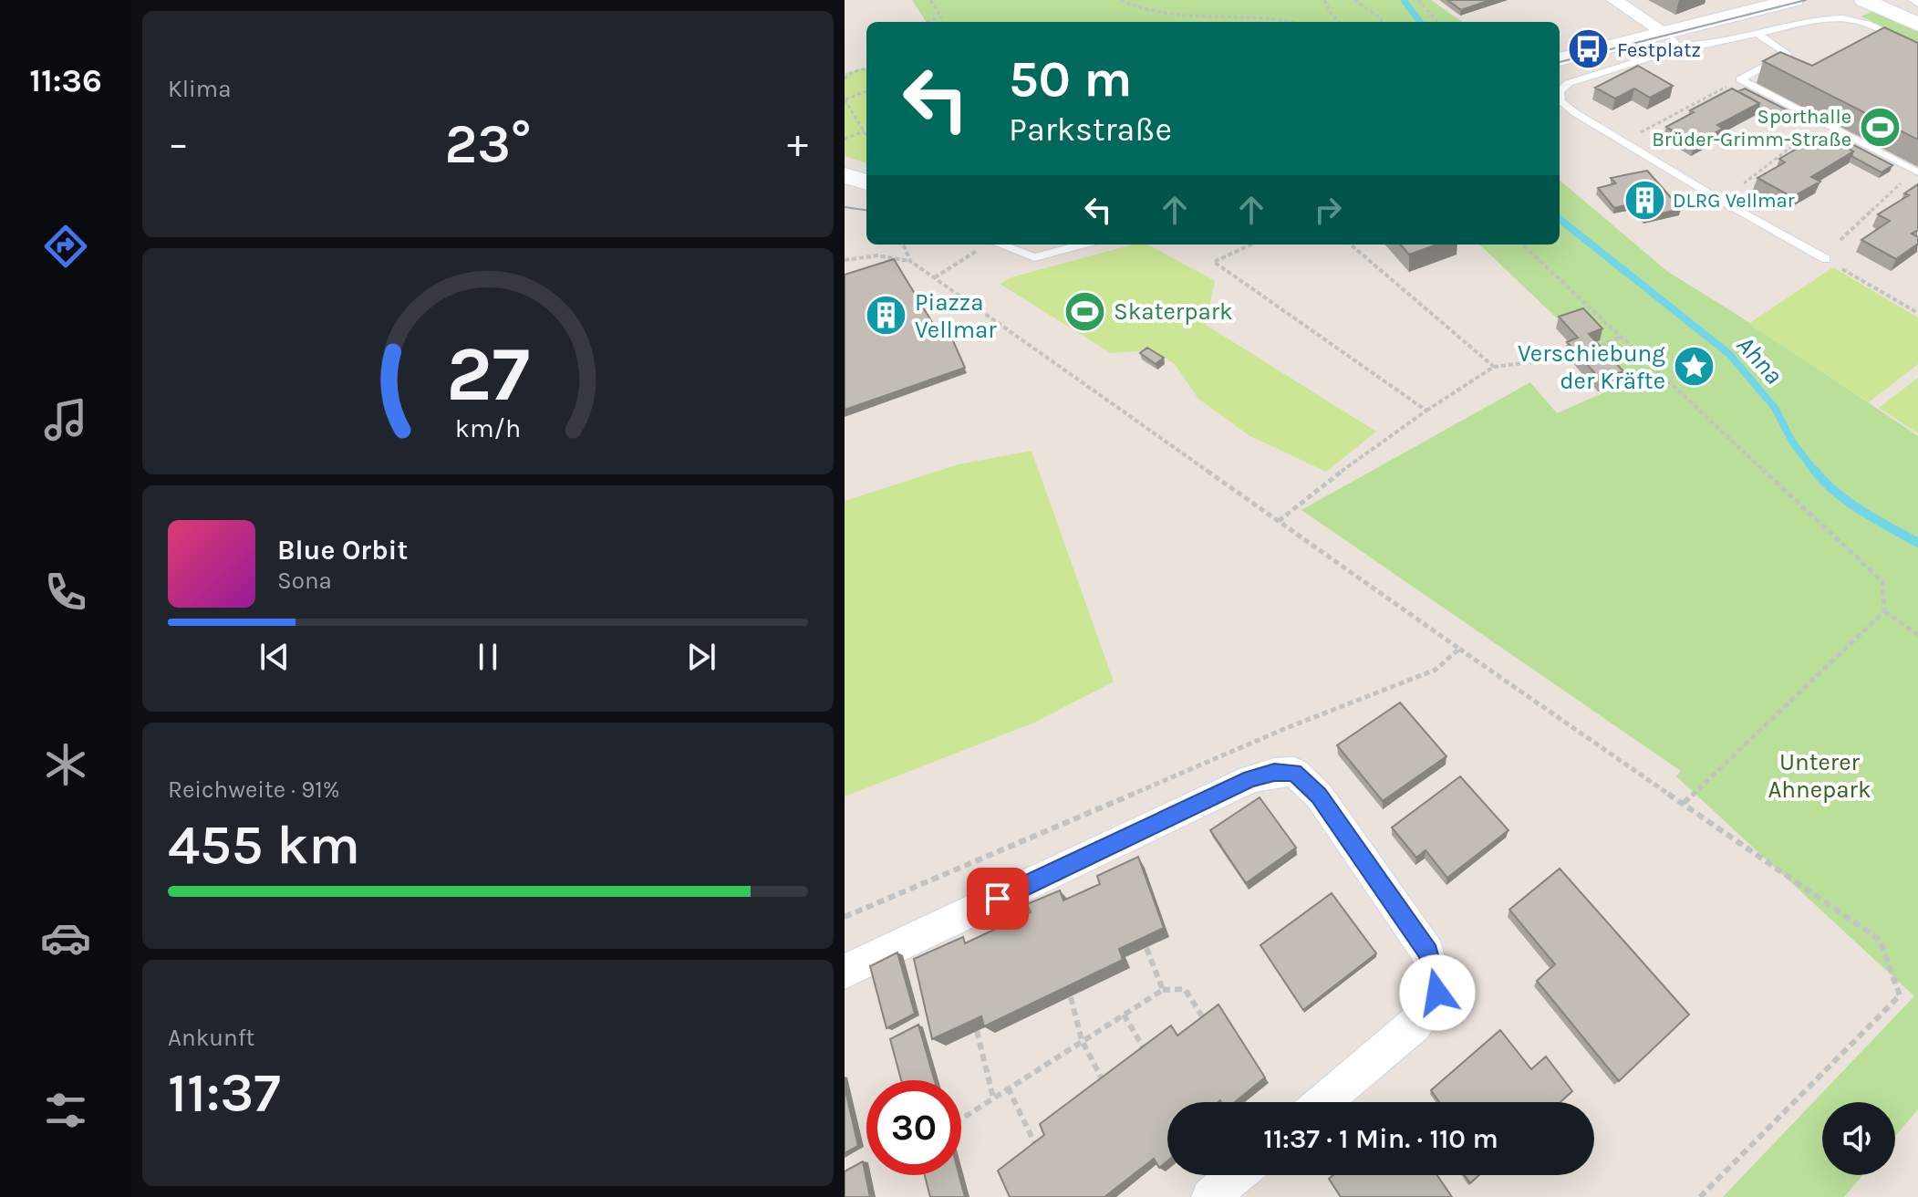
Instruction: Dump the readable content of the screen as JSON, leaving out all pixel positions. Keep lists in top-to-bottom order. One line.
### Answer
{"water":["Ahna"],"parks":["Unterer Ahnepark"],"places":{"bus stop":["Festplatz"],"sports":["Sporthalle Brüder-Grimm-Straße","Skaterpark"],"building":["DLRG Vellmar","Piazza Vellmar"],"place":["Verschiebung der Kräfte"]},"page":{"tabs":"11:36","tile":["Klima",["Reichweite · 91%","455 km"],["Ankunft","11:37"]],"turn":["50 m","Parkstraße"],"heat":["−","23°","+"],"song":["Blue Orbit","Sona"],"limit":"30","trip":"11:37 · 1 Min. · 110 m","gauge":["27","km/h"]}}
